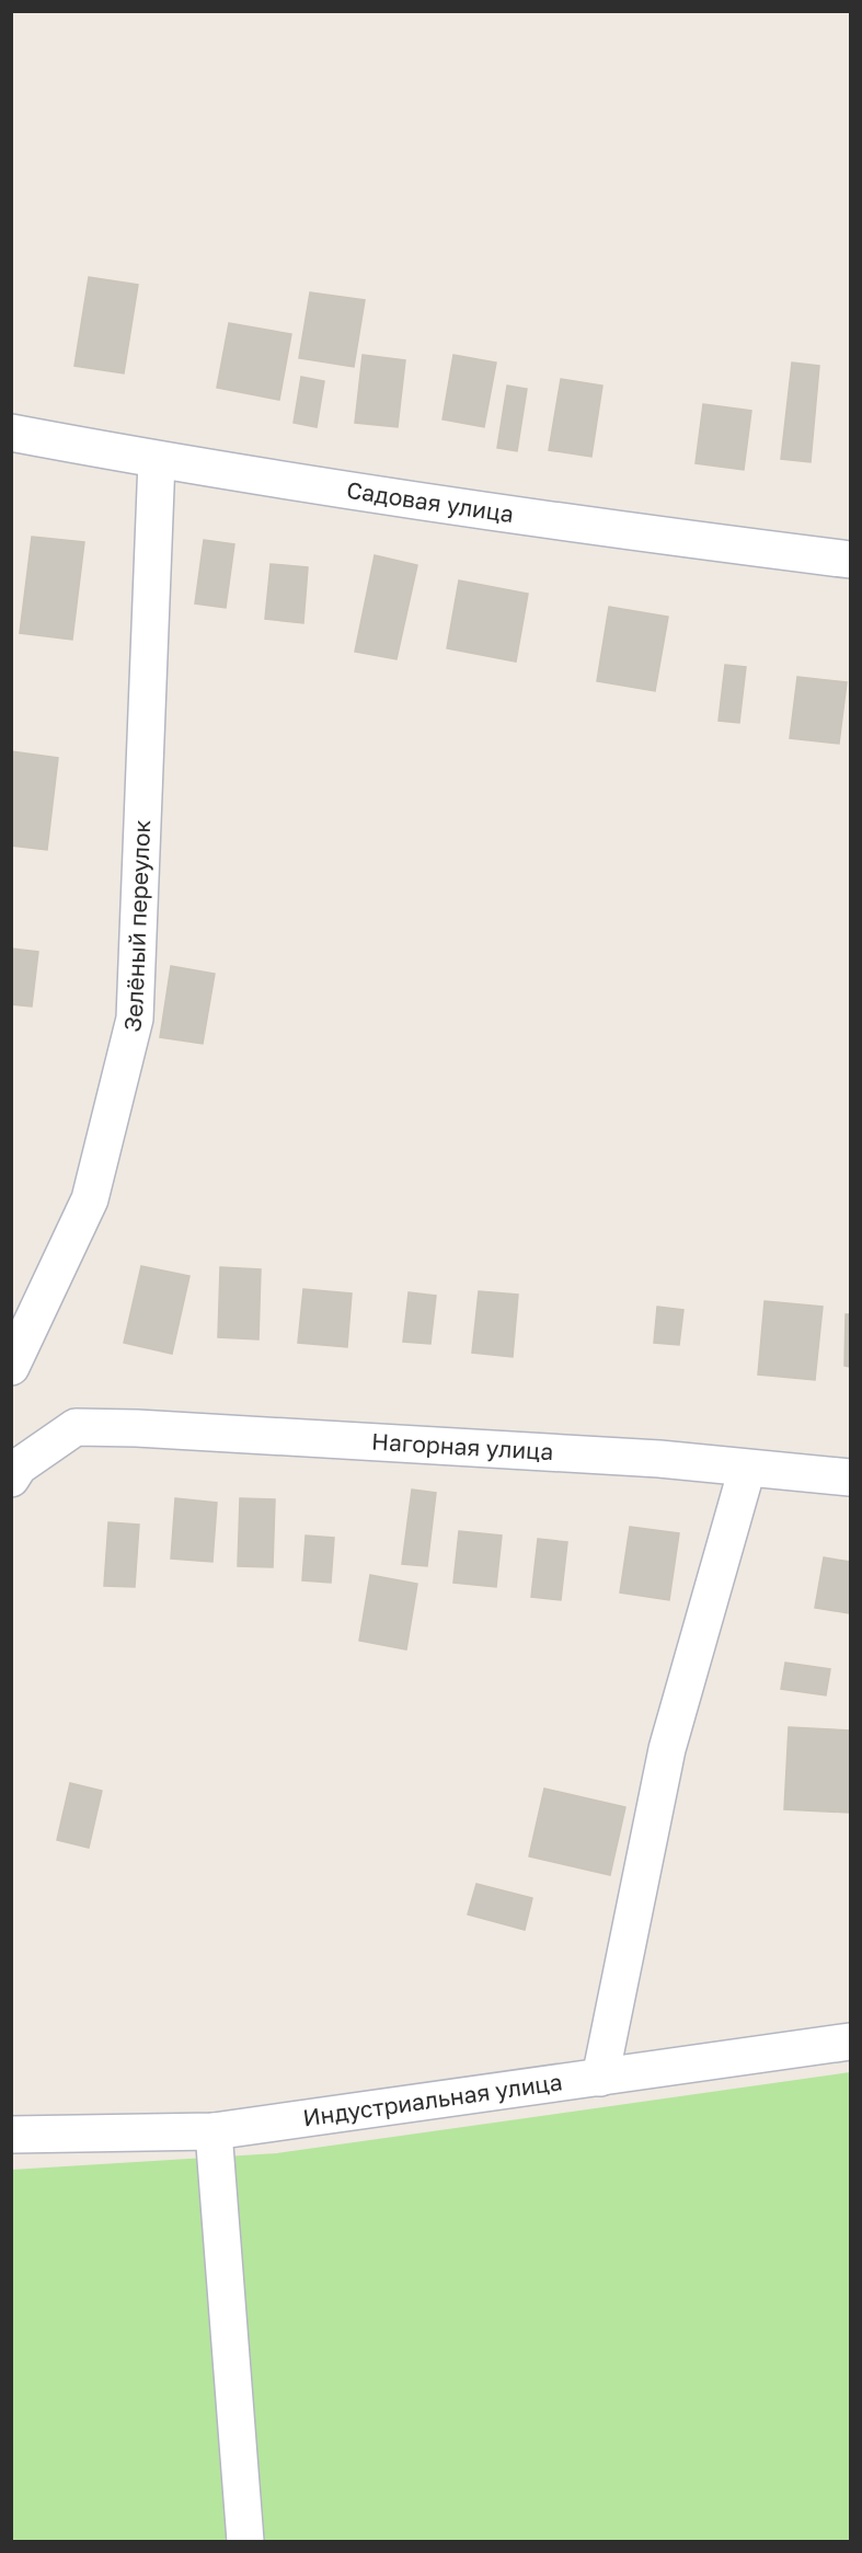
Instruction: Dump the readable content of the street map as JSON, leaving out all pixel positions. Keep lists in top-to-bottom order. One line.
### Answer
{"streets":{"street":["Садовая улица","Зелёный переулок","Нагорная улица","Индустриальная улица"]},"crossings":[["Садовая улица","Зелёный переулок"]]}
